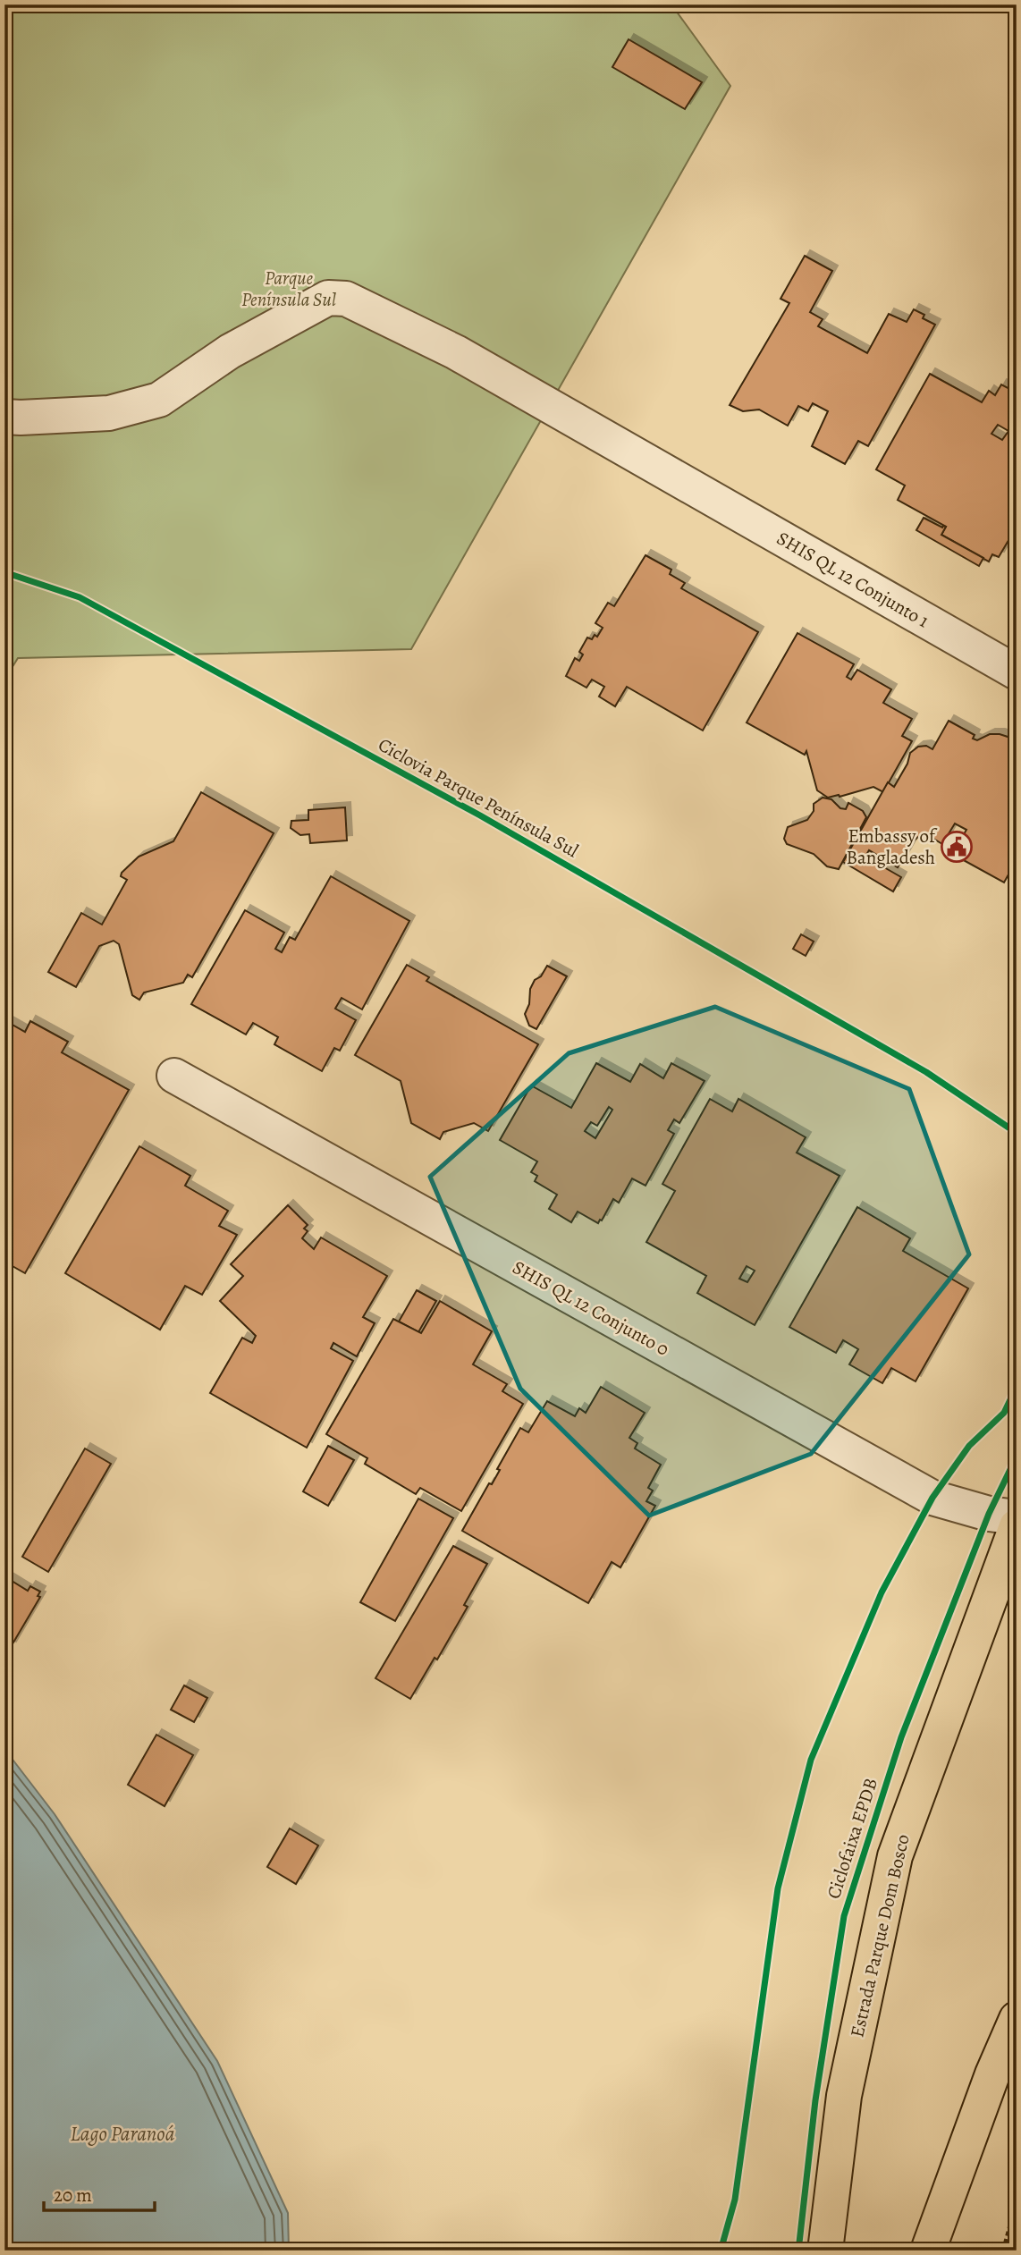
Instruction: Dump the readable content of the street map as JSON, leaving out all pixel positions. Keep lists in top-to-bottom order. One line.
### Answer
{"streets":{"main road":["Estrada Parque Dom Bosco"],"street":["SHIS QL 12 Conjunto 1","SHIS QL 12 Conjunto 0"],"cycle path":["Ciclovia Parque Península Sul","Ciclofaixa EPDB"]},"water":["Lago Paranoá"],"parks":["Parque Península Sul"],"places":{"public building":["Embassy of Bangladesh"]},"scale_bar":"20 m"}
